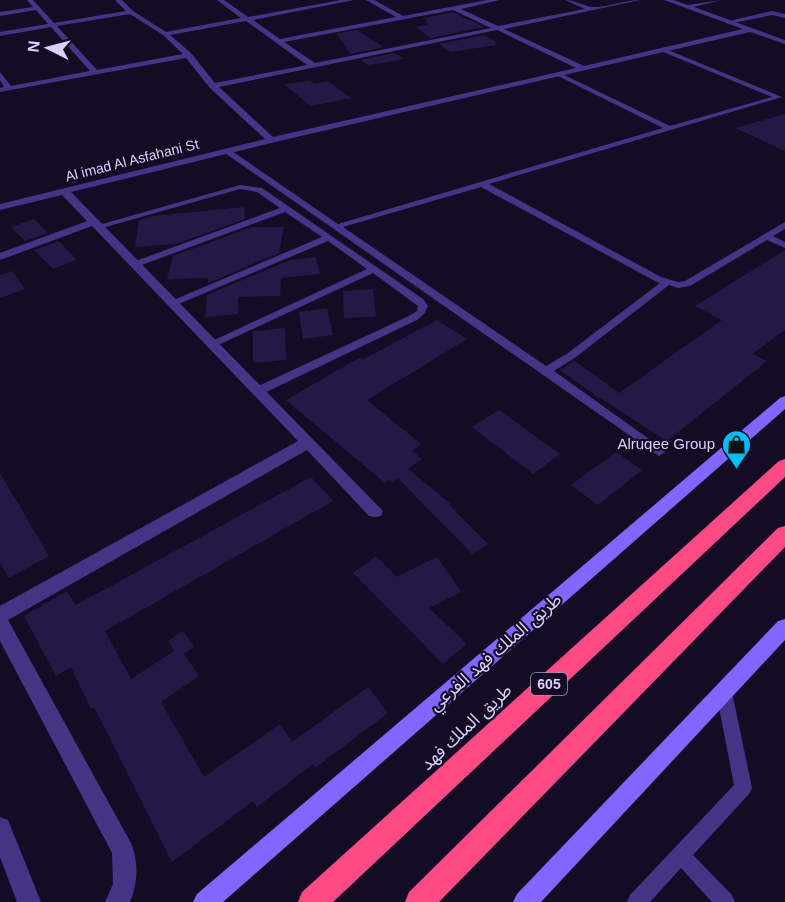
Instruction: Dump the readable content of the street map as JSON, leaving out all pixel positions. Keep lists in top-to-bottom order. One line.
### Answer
{"streets":{"highway":["605","طريق الملك فهد"],"main road":["طريق الملك فهد الفرعي"],"street":["Al imad Al Asfahani St"]},"places":{"shop":["Alruqee Group"]},"north":"left"}
